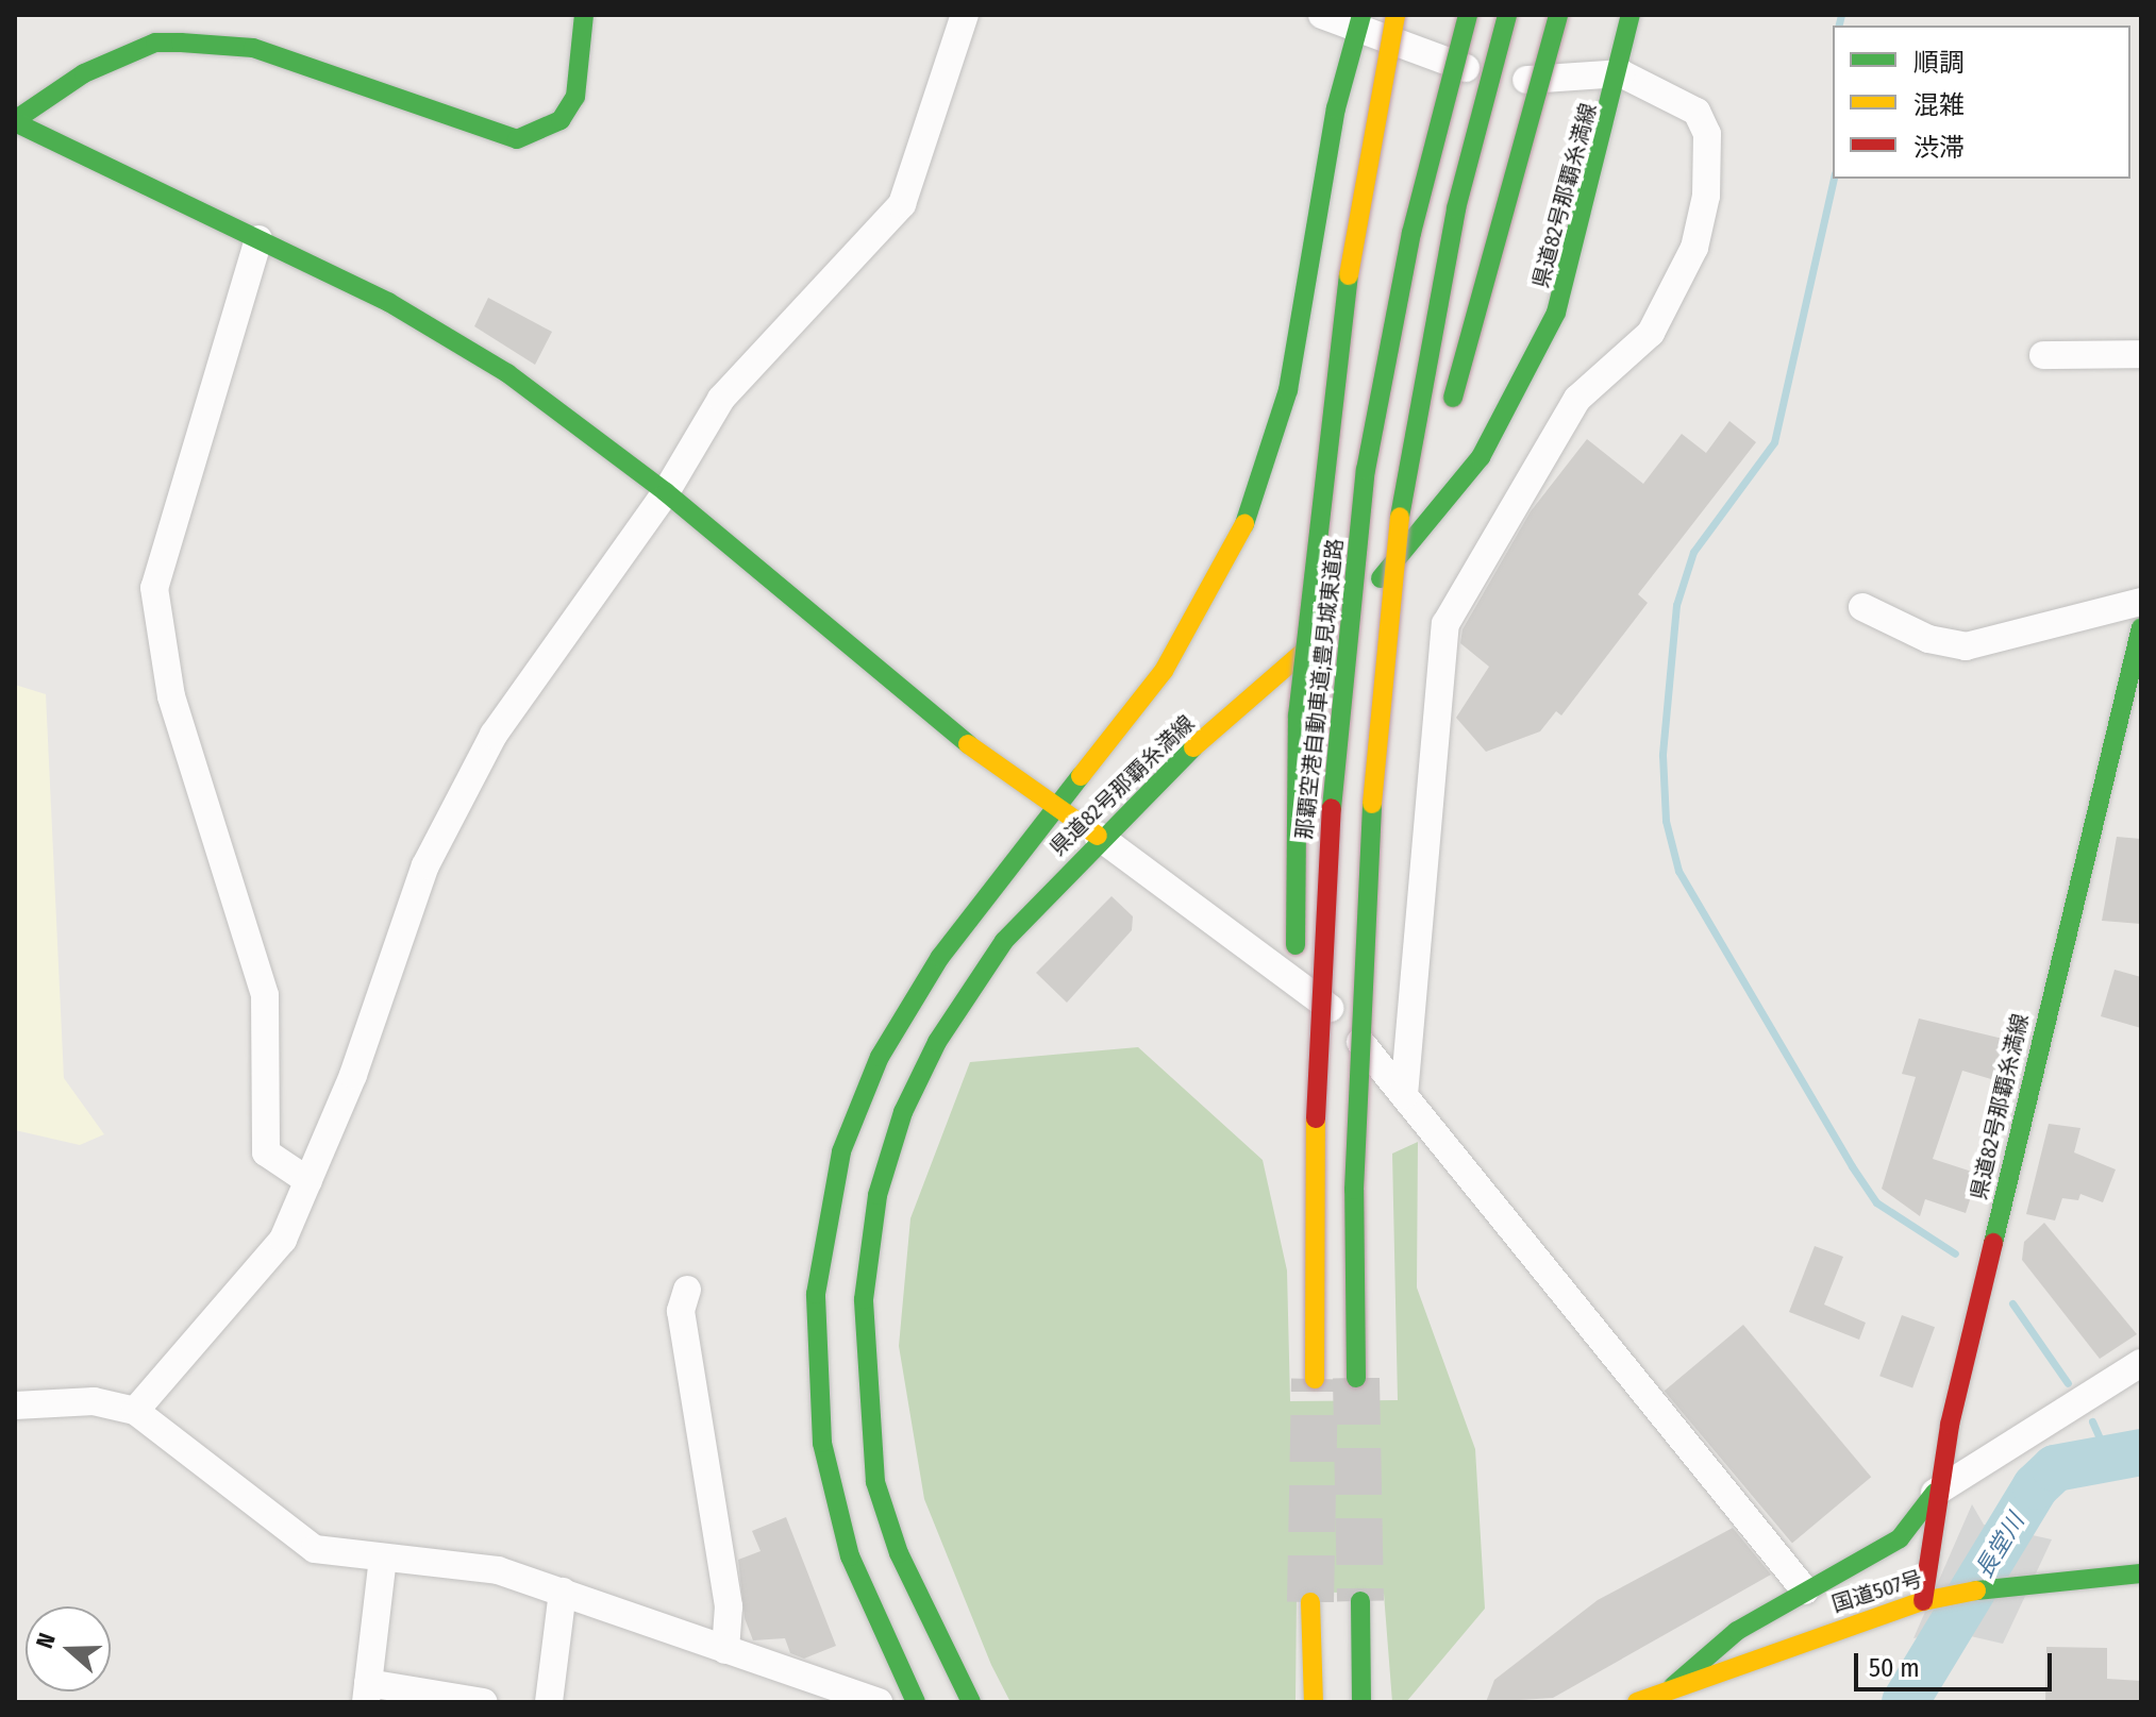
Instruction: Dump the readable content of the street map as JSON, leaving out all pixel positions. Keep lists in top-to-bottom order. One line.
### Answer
{"streets":{"main road":["県道82号那覇糸満線","那覇空港自動車道;豊見城東道路","国道507号"]},"crossings":[["県道82号那覇糸満線","国道507号"]],"water":["長堂川"],"legend":["順調","混雑","渋滞"],"scale_bar":"50 m","north":"left"}
